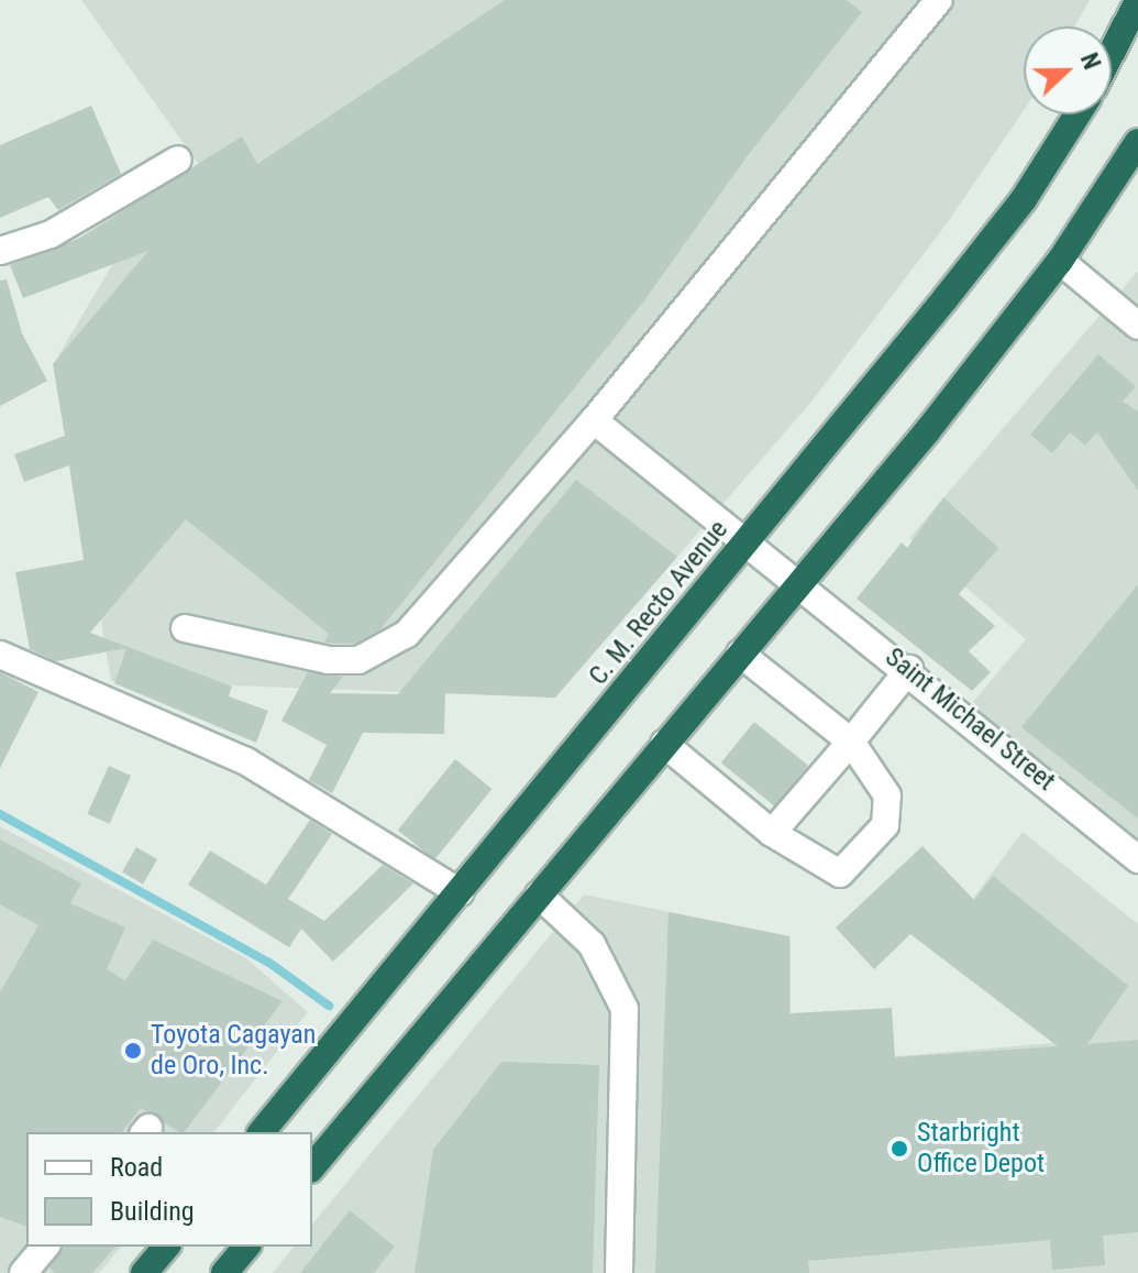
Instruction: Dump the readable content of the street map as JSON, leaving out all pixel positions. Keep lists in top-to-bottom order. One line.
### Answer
{"streets":{"highway":["C. M. Recto Avenue"],"street":["Saint Michael Street"]},"crossings":[["C. M. Recto Avenue","Saint Michael Street"]],"places":["Toyota Cagayan de Oro, Inc.","Starbright Office Depot"],"legend":["Road","Building"],"north":"right"}
